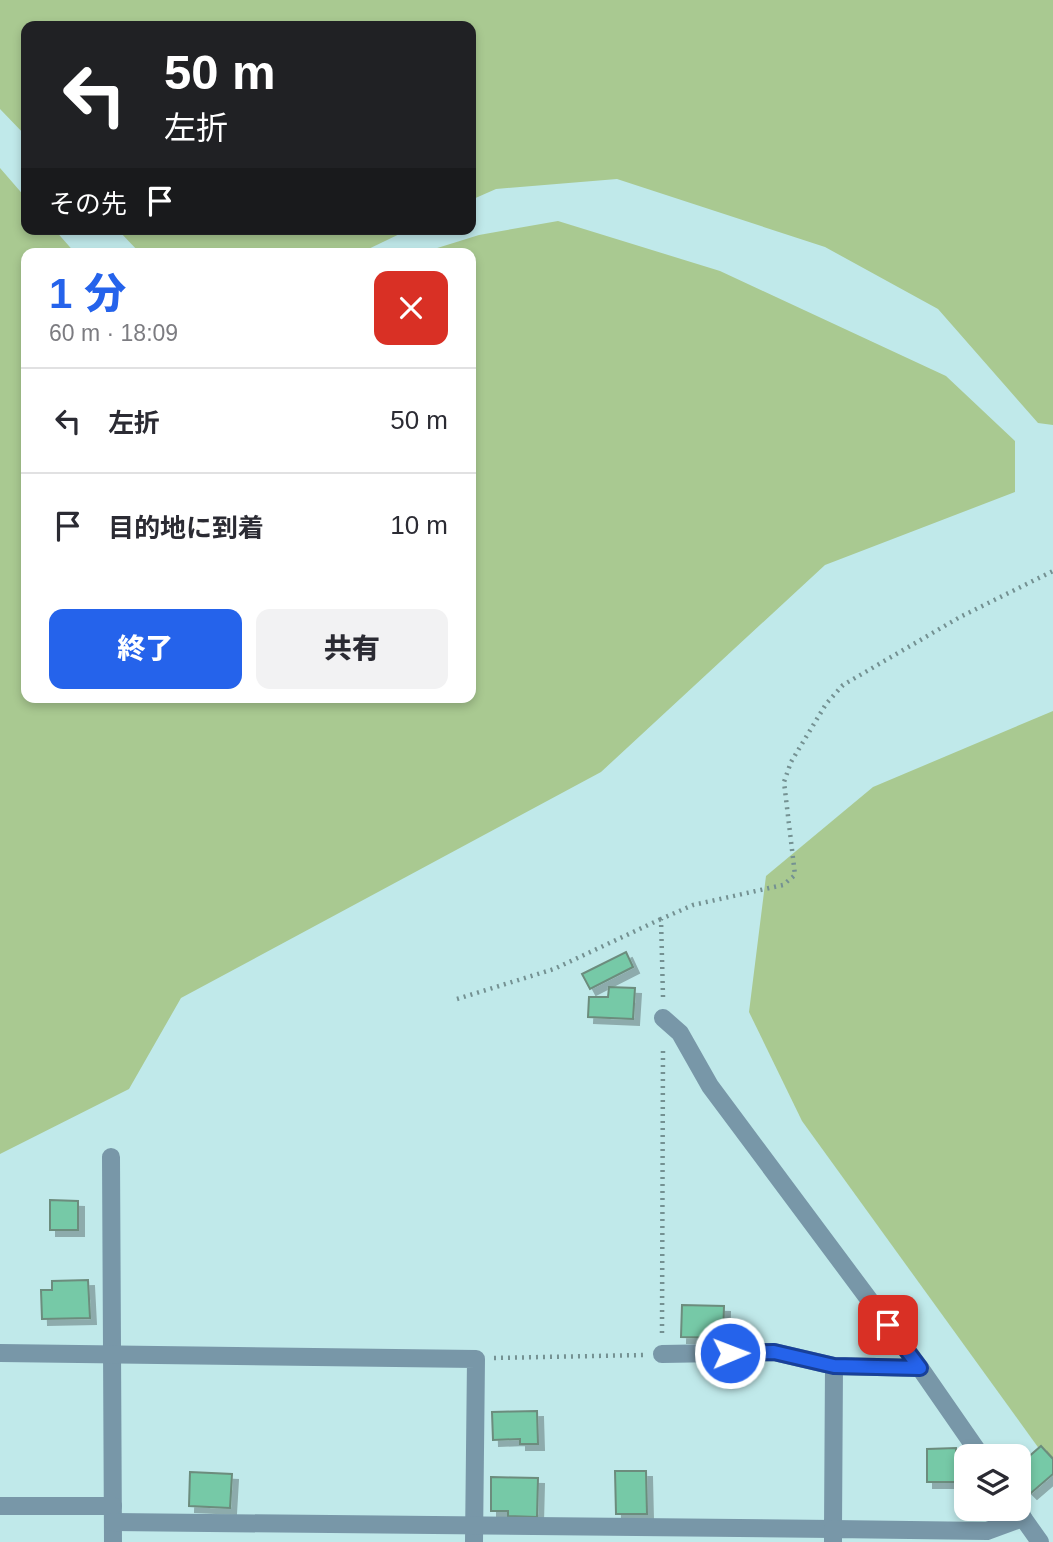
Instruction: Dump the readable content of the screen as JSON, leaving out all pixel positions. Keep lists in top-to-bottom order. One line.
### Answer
{"page":{"turn":["50 m","左折"],"then":"その先","heading":["1 分","60 m · 18:09"],"list":[{"name":"左折","value":"50 m"},{"name":"目的地に到着","value":"10 m"}],"buttons":["終了","共有"]}}
